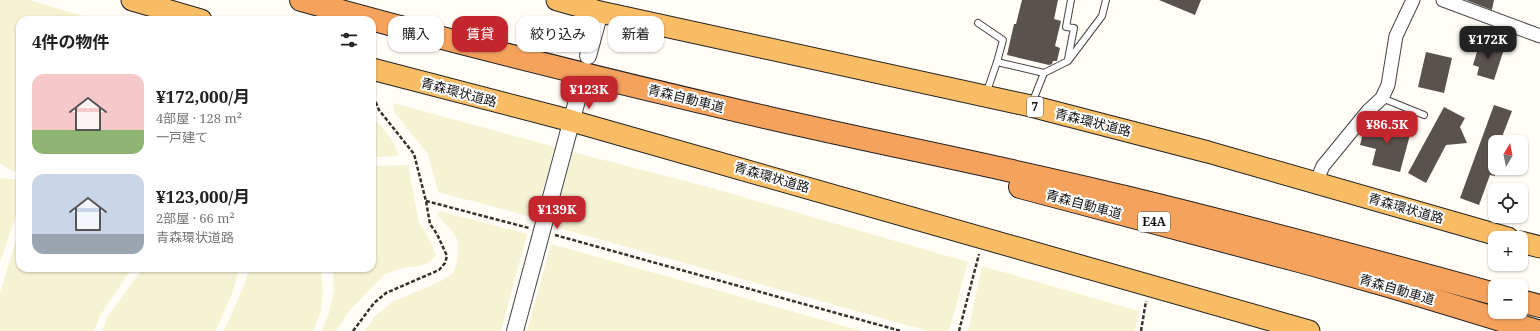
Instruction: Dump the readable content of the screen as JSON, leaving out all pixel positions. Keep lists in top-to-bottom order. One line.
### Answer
{"streets":{"highway":["青森環状道路","青森自動車道","7","E4A"]},"north":"top","page":{"chip":["購入","賃貸","絞り込み","新着"],"heading":"4件の物件","price":["¥172K","¥123K","¥86.5K","¥139K"],"list":[{"name":"¥172,000/月","note":"4部屋 · 128 m² · 一戸建て"},{"name":"¥123,000/月","note":"2部屋 · 66 m² · 青森環状道路"}],"map_buttons":["+","−"]}}
